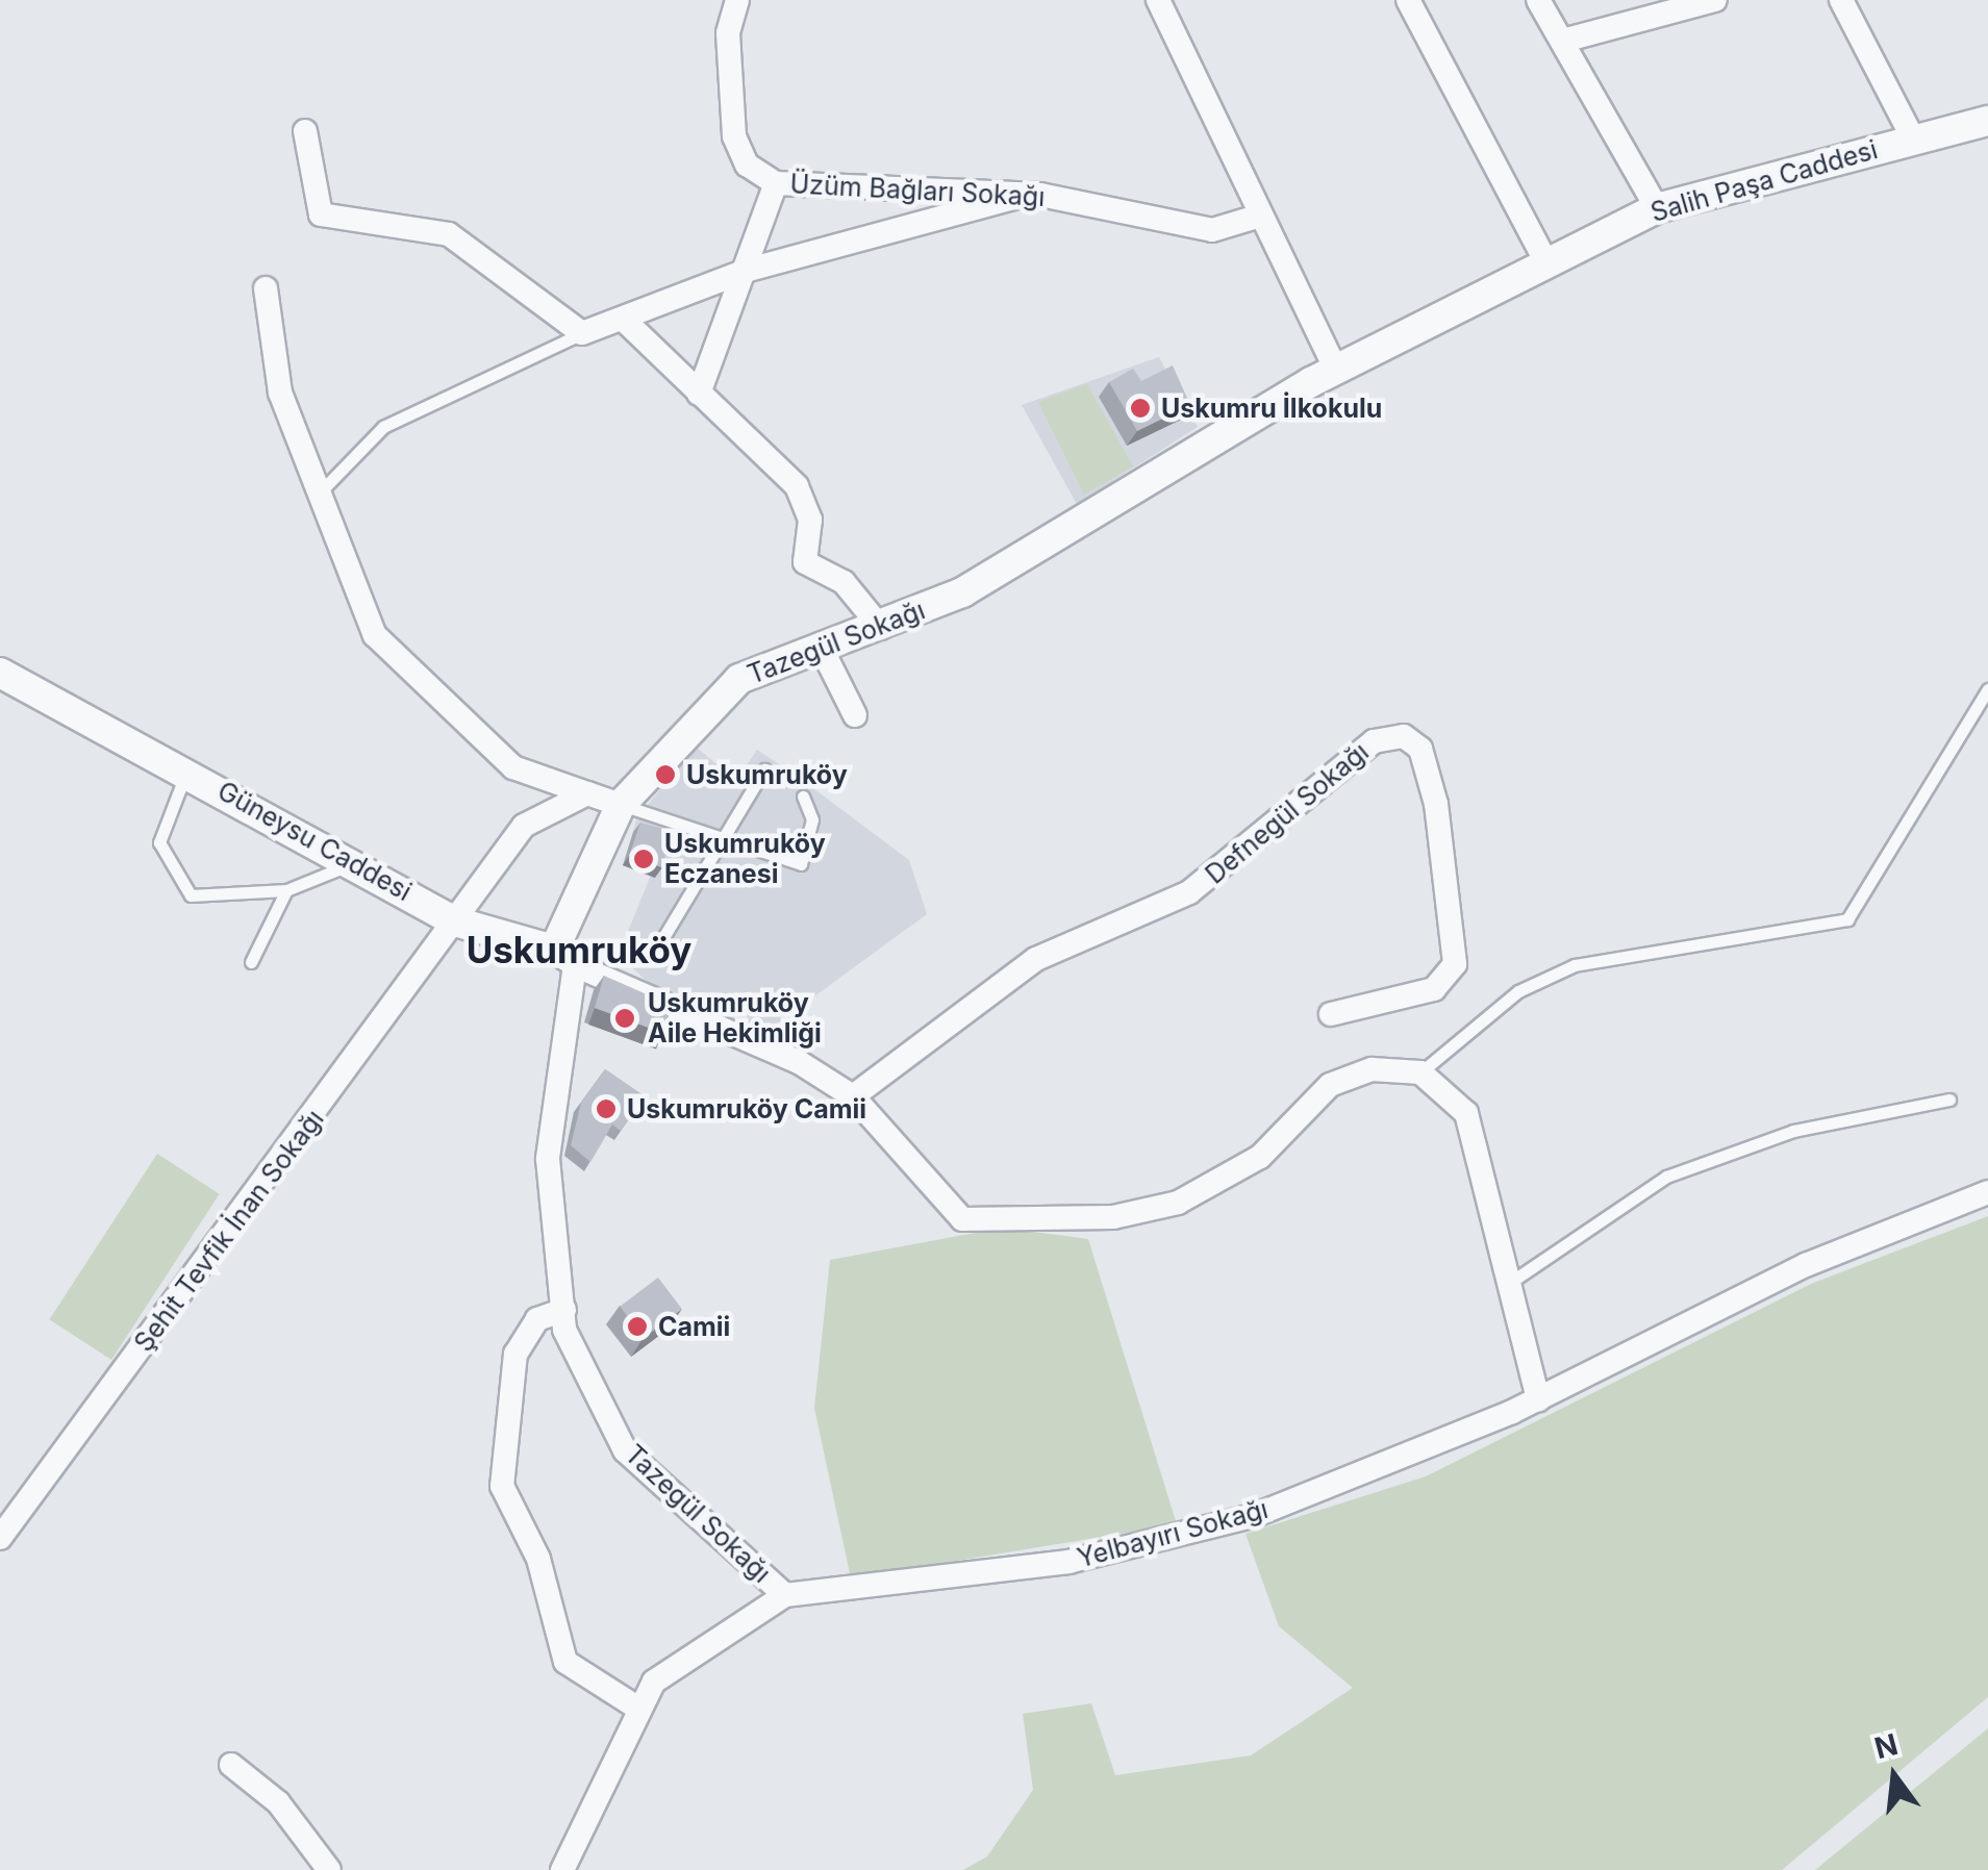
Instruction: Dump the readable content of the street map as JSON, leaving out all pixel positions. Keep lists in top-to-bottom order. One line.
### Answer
{"streets":{"street":["Salih Paşa Caddesi","Üzüm Bağları Sokağı","Tazegül Sokağı","Defnegül Sokağı","Güneysu Caddesi","Şehit Tevfik İnan Sokağı","Yelbayırı Sokağı"]},"crossings":[["Salih Paşa Caddesi","Tazegül Sokağı"],["Tazegül Sokağı","Güneysu Caddesi"],["Tazegül Sokağı","Yelbayırı Sokağı"],["Güneysu Caddesi","Şehit Tevfik İnan Sokağı"]],"districts":["Uskumruköy"],"places":["Uskumru İlkokulu","Uskumruköy","Uskumruköy Eczanesi","Uskumruköy Aile Hekimliği","Uskumruköy Camii","Camii"],"north":"top"}
